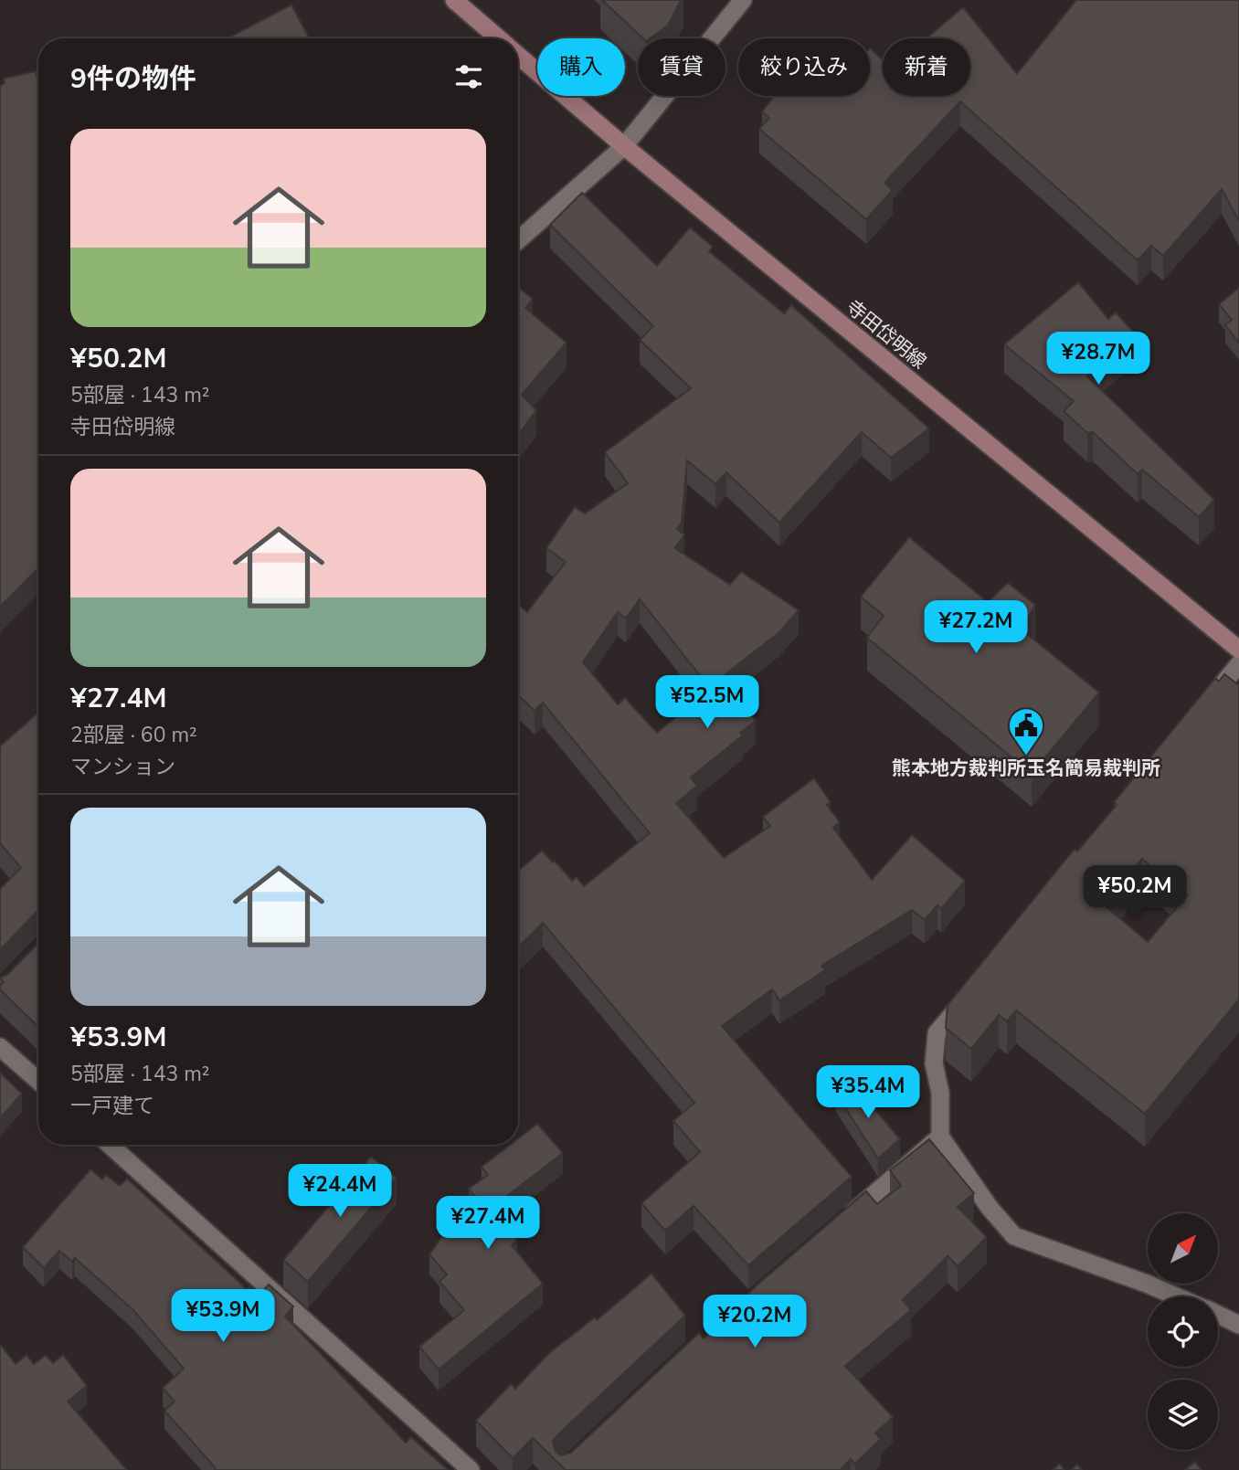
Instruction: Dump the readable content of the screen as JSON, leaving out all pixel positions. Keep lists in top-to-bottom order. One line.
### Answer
{"streets":{"main road":["寺田岱明線"]},"places":{"public building":["熊本地方裁判所玉名簡易裁判所"]},"north":"top right","page":{"chip":["購入","賃貸","絞り込み","新着"],"heading":"9件の物件","list":[{"name":"¥50.2M","note":"5部屋 · 143 m² · 寺田岱明線"},{"name":"¥27.4M","note":"2部屋 · 60 m² · マンション"},{"name":"¥53.9M","note":"5部屋 · 143 m² · 一戸建て"}],"price":["¥28.7M","¥27.2M","¥52.5M","¥50.2M","¥35.4M","¥24.4M","¥27.4M","¥53.9M","¥20.2M"]}}
